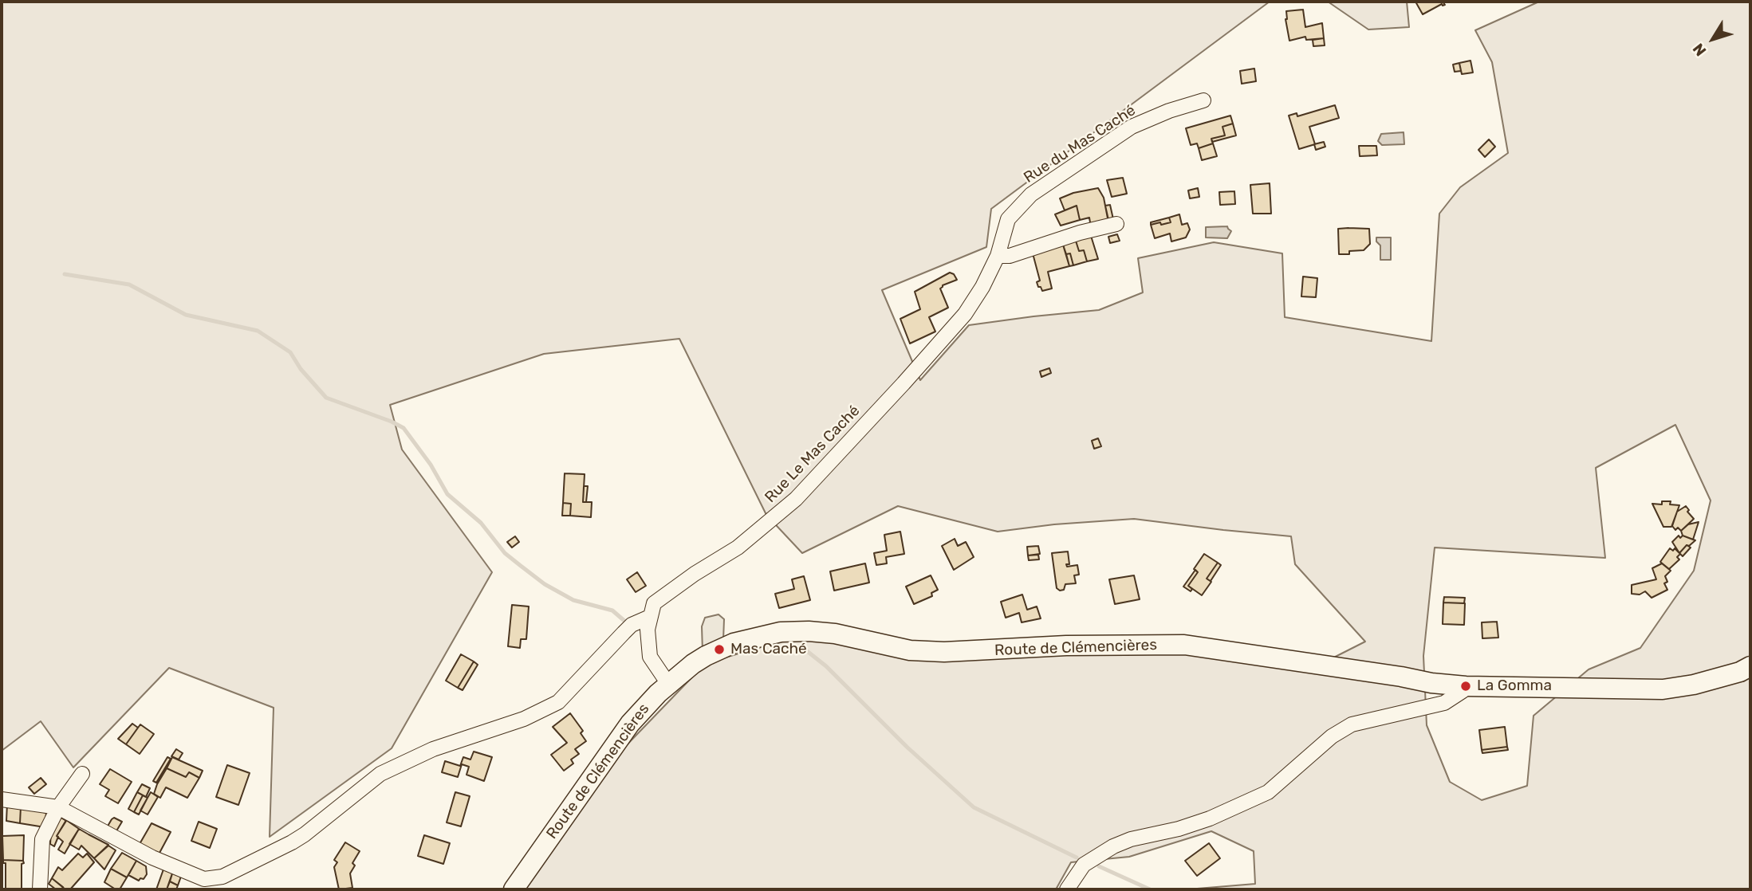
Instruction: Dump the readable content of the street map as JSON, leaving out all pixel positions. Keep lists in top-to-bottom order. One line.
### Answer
{"streets":{"street":["Rue du Mas Caché","Rue Le Mas Caché","Route de Clémencières"]},"crossings":[["Rue du Mas Caché","Rue Le Mas Caché"]],"places":["Mas Caché","La Gomma"],"north":"bottom left"}
